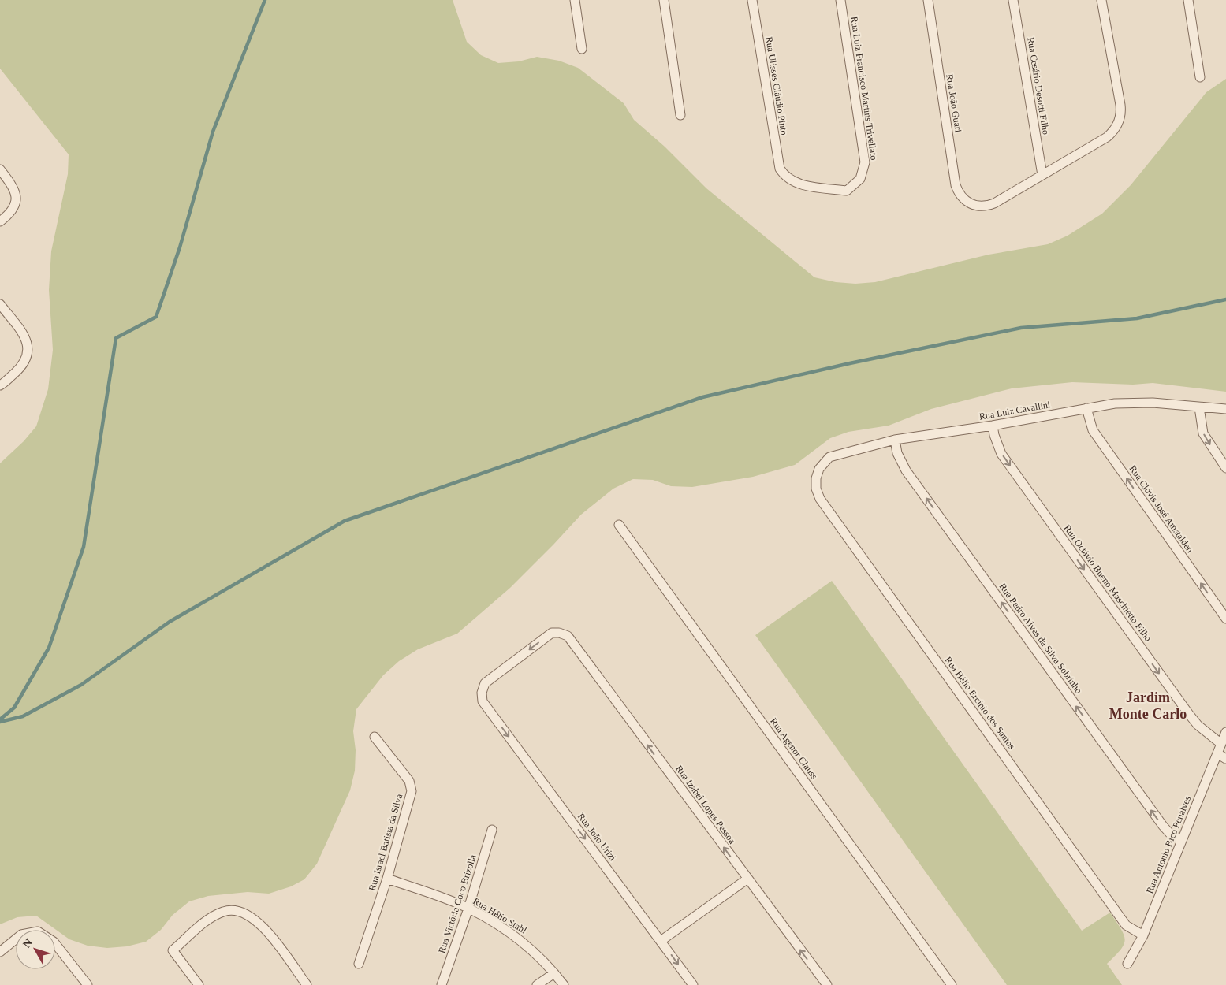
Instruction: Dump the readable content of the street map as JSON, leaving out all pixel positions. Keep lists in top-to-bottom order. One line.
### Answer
{"streets":{"street":["Rua Ulisses Cláudio Pinto","Rua Cesário Desotti Filho","Rua Luiz Francisco Martins Trivellato","Rua João Guari","Rua Luiz Cavallini","Rua Clóvis José Amstalden","Rua Octávio Bueno Maschietto Filho","Rua Pedro Alves da Silva Sobrinho","Rua Hélio Ercínio dos Santos","Rua Agenor Clauss","Rua Izabel Lopes Pessoa","Rua João Urizi","Rua Israel Batista da Silva","Rua Antonio Bico Penalves","Rua Victória Coco Brizolla","Rua Hélio Stahl"]},"crossings":[["Rua Ulisses Cláudio Pinto","Rua Luiz Francisco Martins Trivellato"],["Rua Cesário Desotti Filho","Rua João Guari"],["Rua Luiz Cavallini","Rua Clóvis José Amstalden"],["Rua Luiz Cavallini","Rua Octávio Bueno Maschietto Filho"],["Rua Luiz Cavallini","Rua Pedro Alves da Silva Sobrinho"],["Rua Luiz Cavallini","Rua Hélio Ercínio dos Santos"],["Rua Octávio Bueno Maschietto Filho","Rua Antonio Bico Penalves"],["Rua Pedro Alves da Silva Sobrinho","Rua Antonio Bico Penalves"],["Rua Hélio Ercínio dos Santos","Rua Antonio Bico Penalves"],["Rua Izabel Lopes Pessoa","Rua João Urizi"],["Rua Israel Batista da Silva","Rua Hélio Stahl"],["Rua Victória Coco Brizolla","Rua Hélio Stahl"]],"one_way":["Rua Clóvis José Amstalden","Rua Octávio Bueno Maschietto Filho","Rua Pedro Alves da Silva Sobrinho","Rua Izabel Lopes Pessoa","Rua João Urizi"],"districts":["Jardim Monte Carlo"],"north":"top left"}
